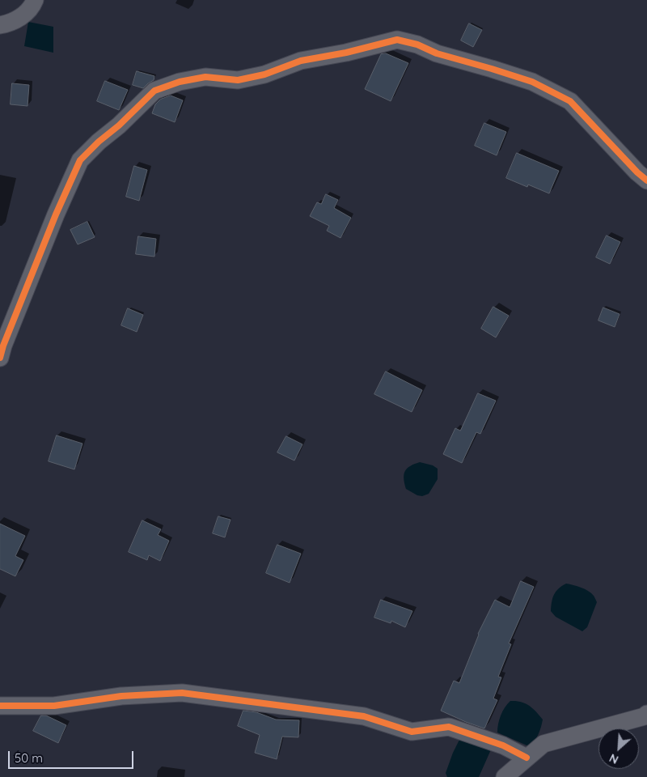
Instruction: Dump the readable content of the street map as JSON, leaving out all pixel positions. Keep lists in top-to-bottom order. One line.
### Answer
{"scale_bar":"50 m","north":"bottom left"}
